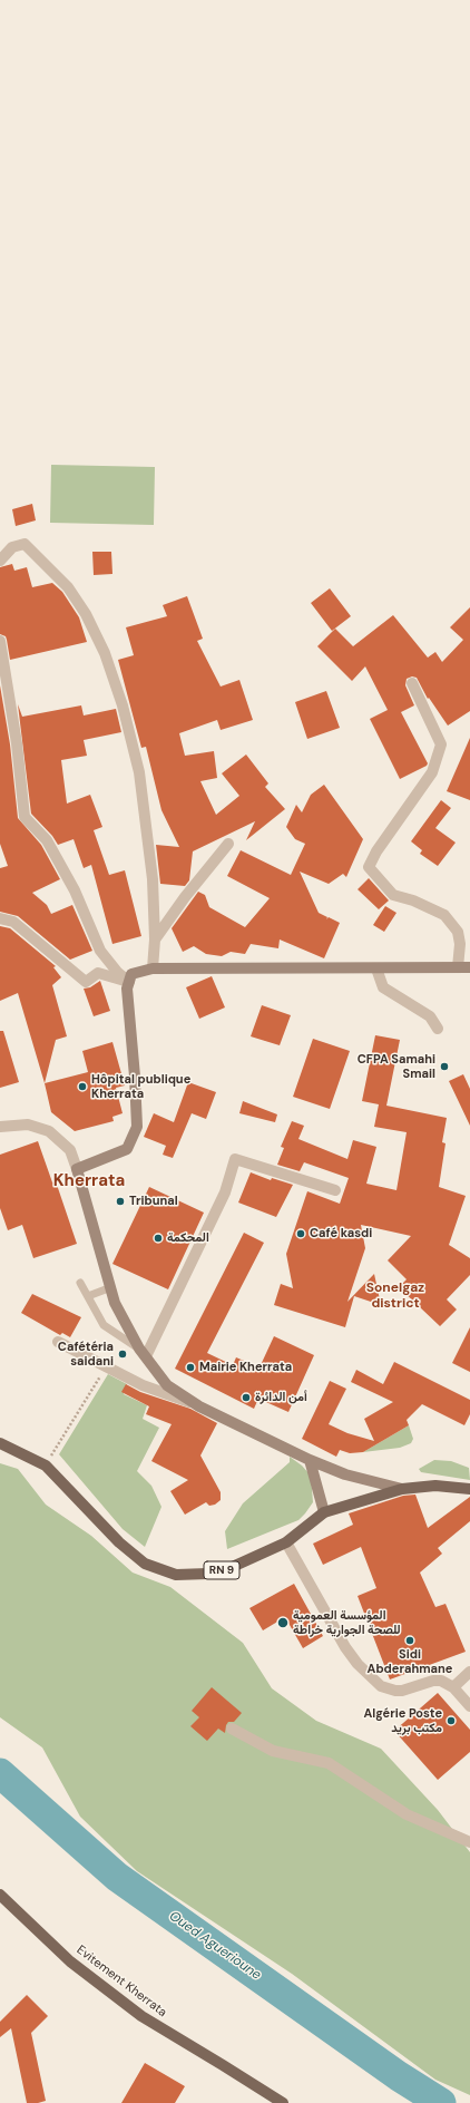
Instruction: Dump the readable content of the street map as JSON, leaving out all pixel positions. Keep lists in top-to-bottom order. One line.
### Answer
{"streets":{"main road":["RN 9","Evitement Kherrata"]},"districts":["Kherrata","Sonelgaz district"],"water":["Oued Aguerioune"],"places":["CFPA Samahi Smail","Hôpital publique Kherrata","Tribunal","Café kasdi","المحكمة","Cafétéria saidani","Mairie Kherrata","أمن الدائرة","المؤسسة العمومية للصحة الجوارية خراطة","Sidi Abderahmane","Algérie Poste مكتب بريد"]}
